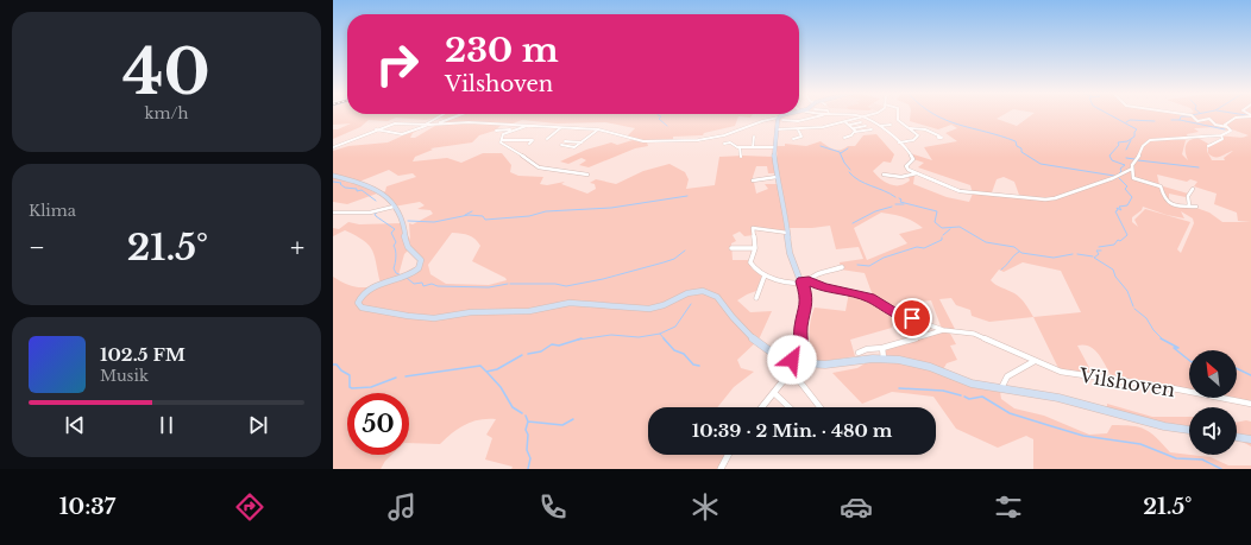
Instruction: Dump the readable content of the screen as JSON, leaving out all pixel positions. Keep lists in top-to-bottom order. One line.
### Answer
{"streets":{"street":["Vilshoven"]},"north":"top left","page":{"tile":[["40","km/h"],"Klima"],"turn":["230 m","Vilshoven"],"heat":["−","21.5°","+"],"song":["102.5 FM","Musik"],"limit":"50","trip":"10:39 · 2 Min. · 480 m","tabs":["10:37","21.5°"]}}
